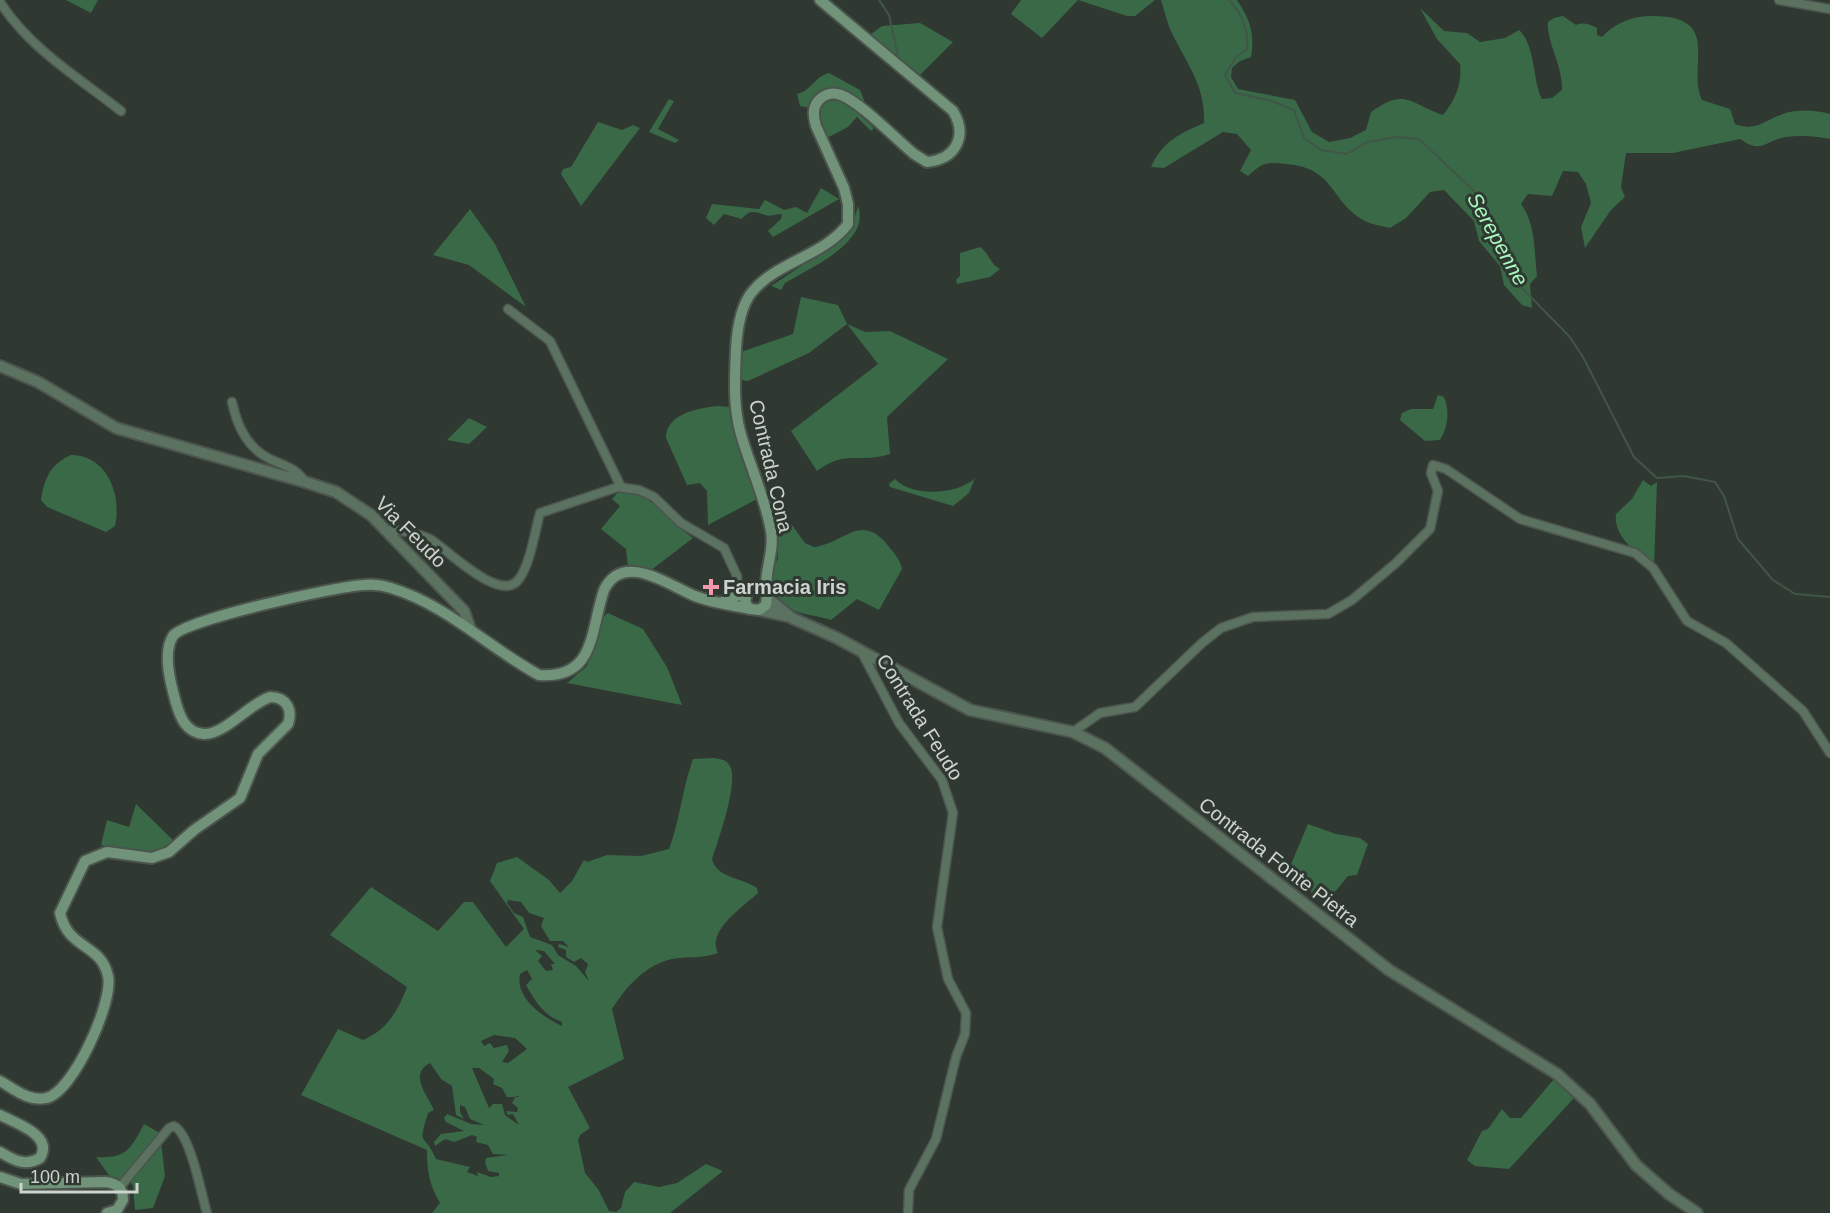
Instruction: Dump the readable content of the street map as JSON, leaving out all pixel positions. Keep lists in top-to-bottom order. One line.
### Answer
{"streets":{"main road":["Contrada Cona","Via Feudo"],"street":["Contrada Feudo","Contrada Fonte Pietra"]},"crossings":[["Contrada Cona","Via Feudo"],["Contrada Feudo","Contrada Fonte Pietra"]],"water":["Serepenne"],"places":{"health":["Farmacia Iris"]},"scale_bar":"100 m"}
